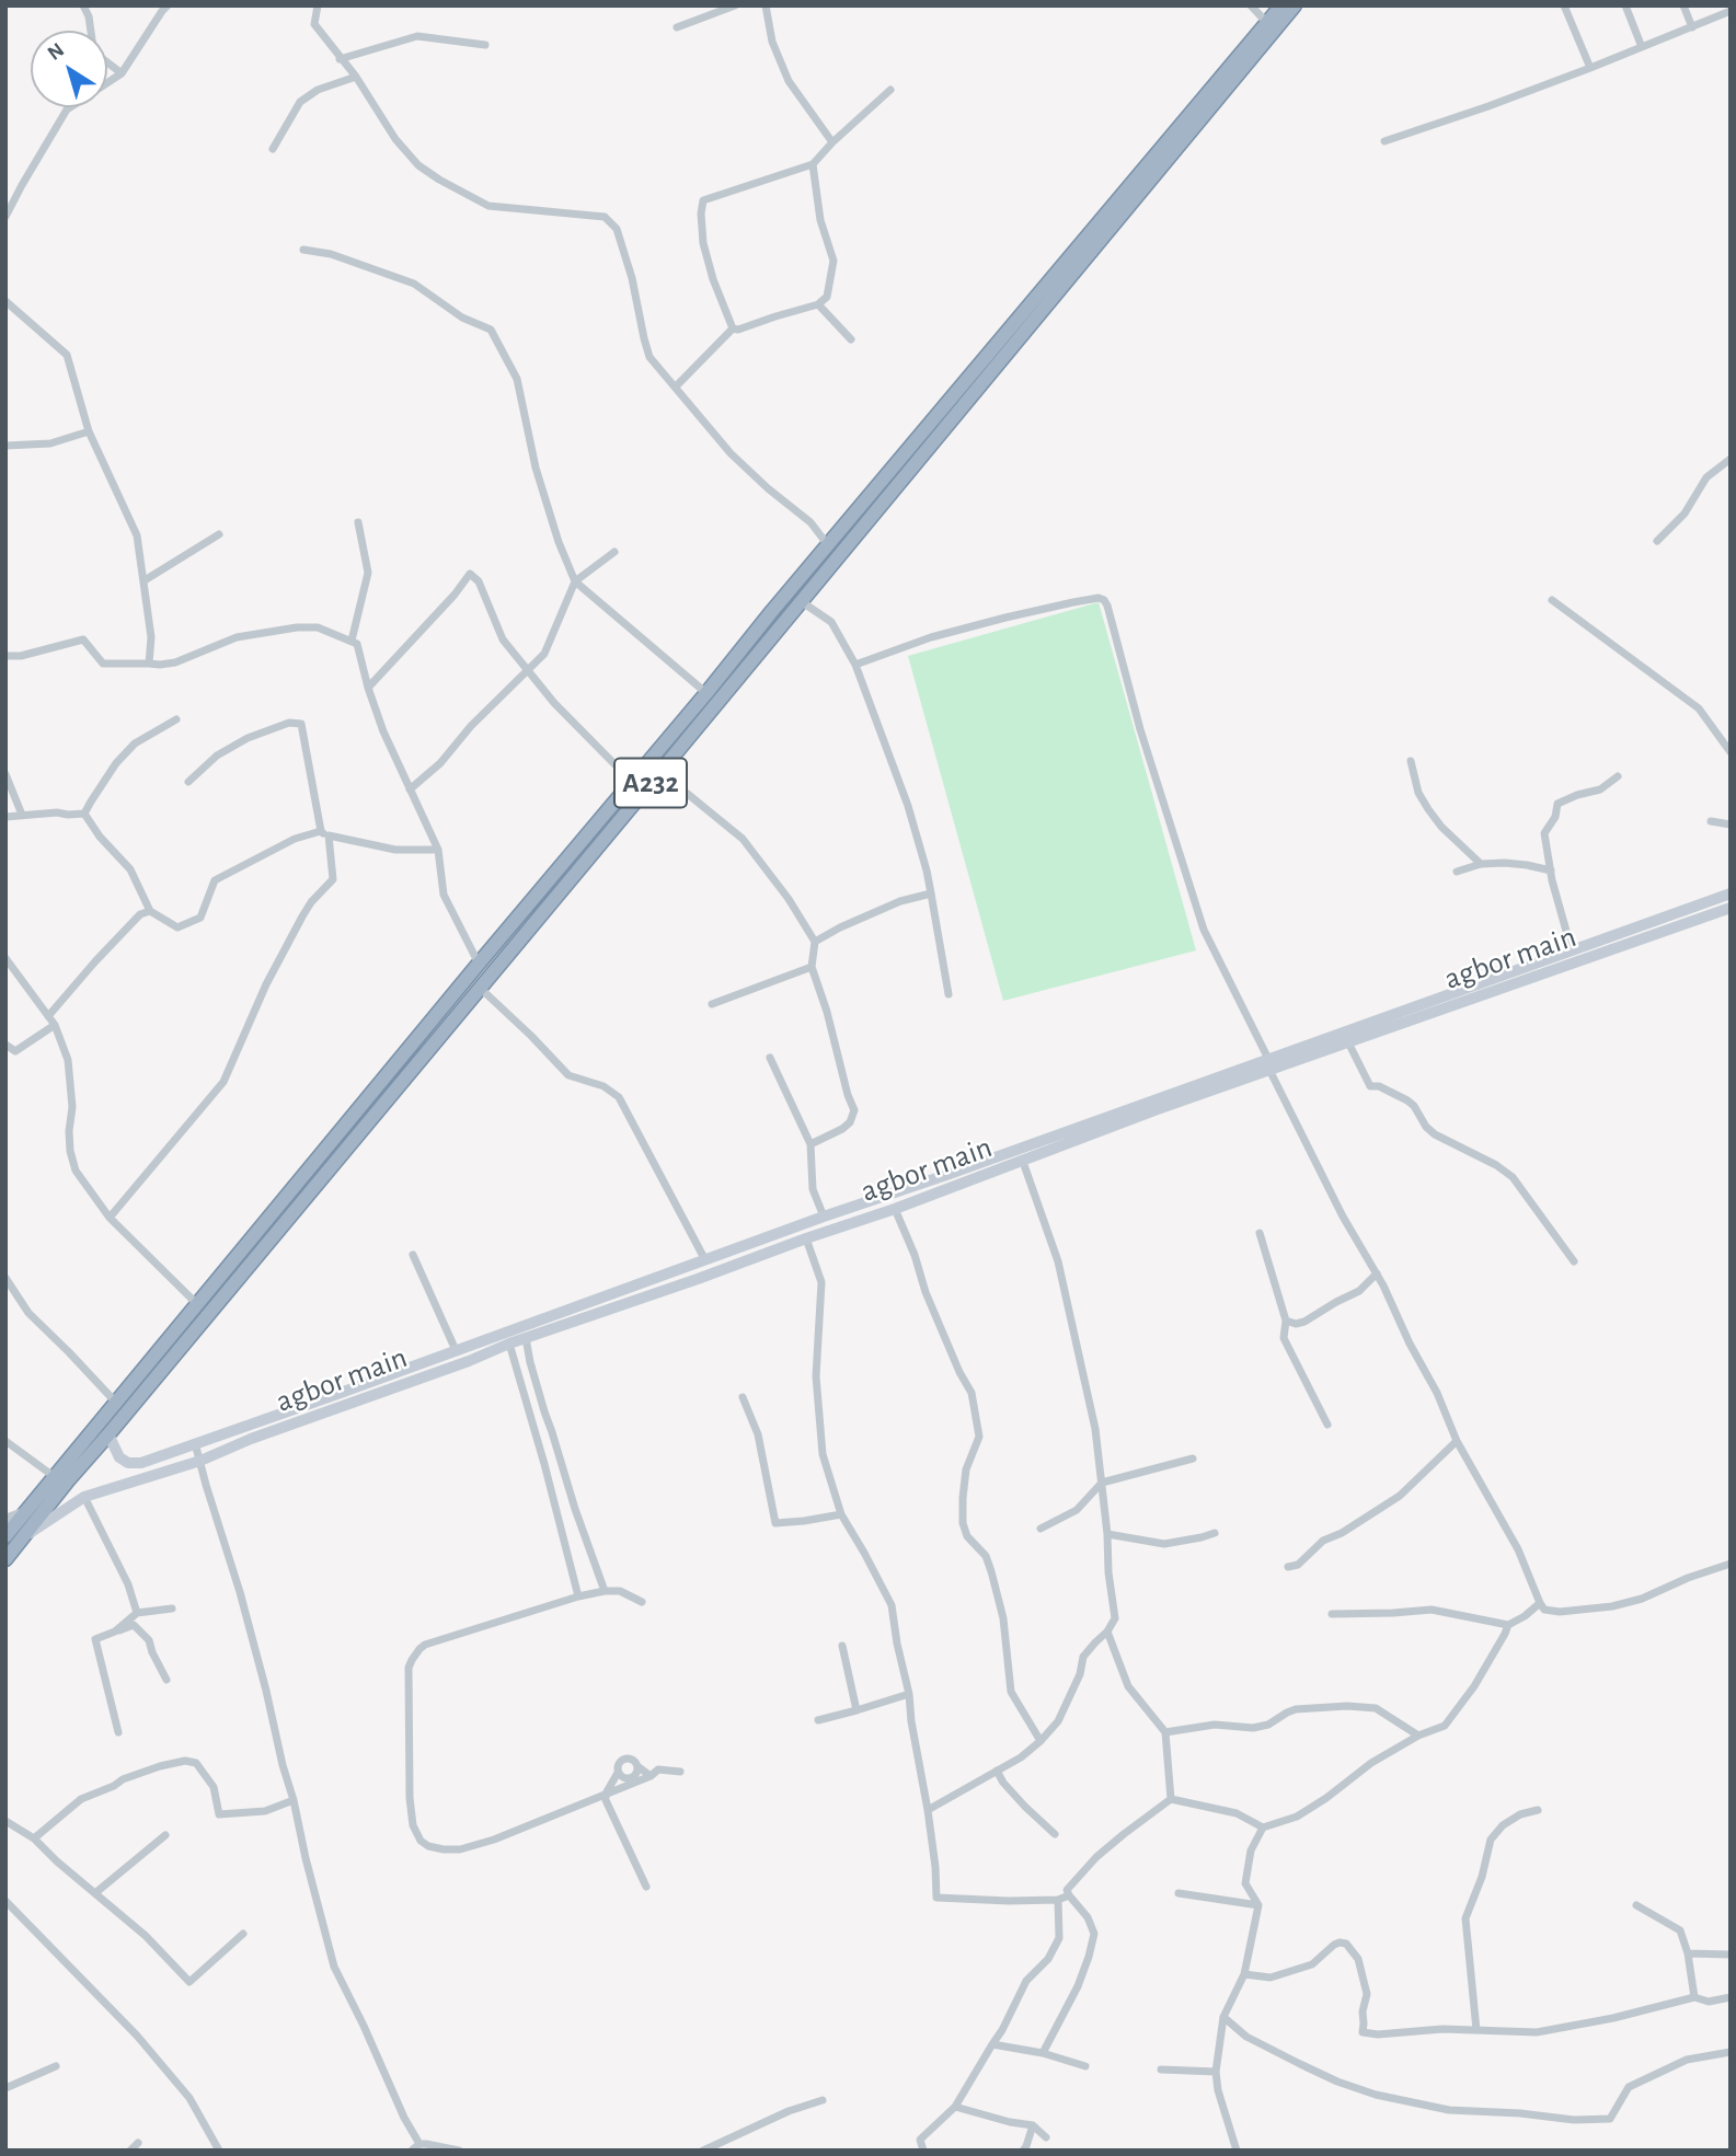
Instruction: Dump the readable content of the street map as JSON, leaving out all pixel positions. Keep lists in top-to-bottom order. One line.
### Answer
{"streets":{"highway":["A232"],"main road":["agbor main"]},"crossings":[["A232","agbor main"]],"north":"top left"}
